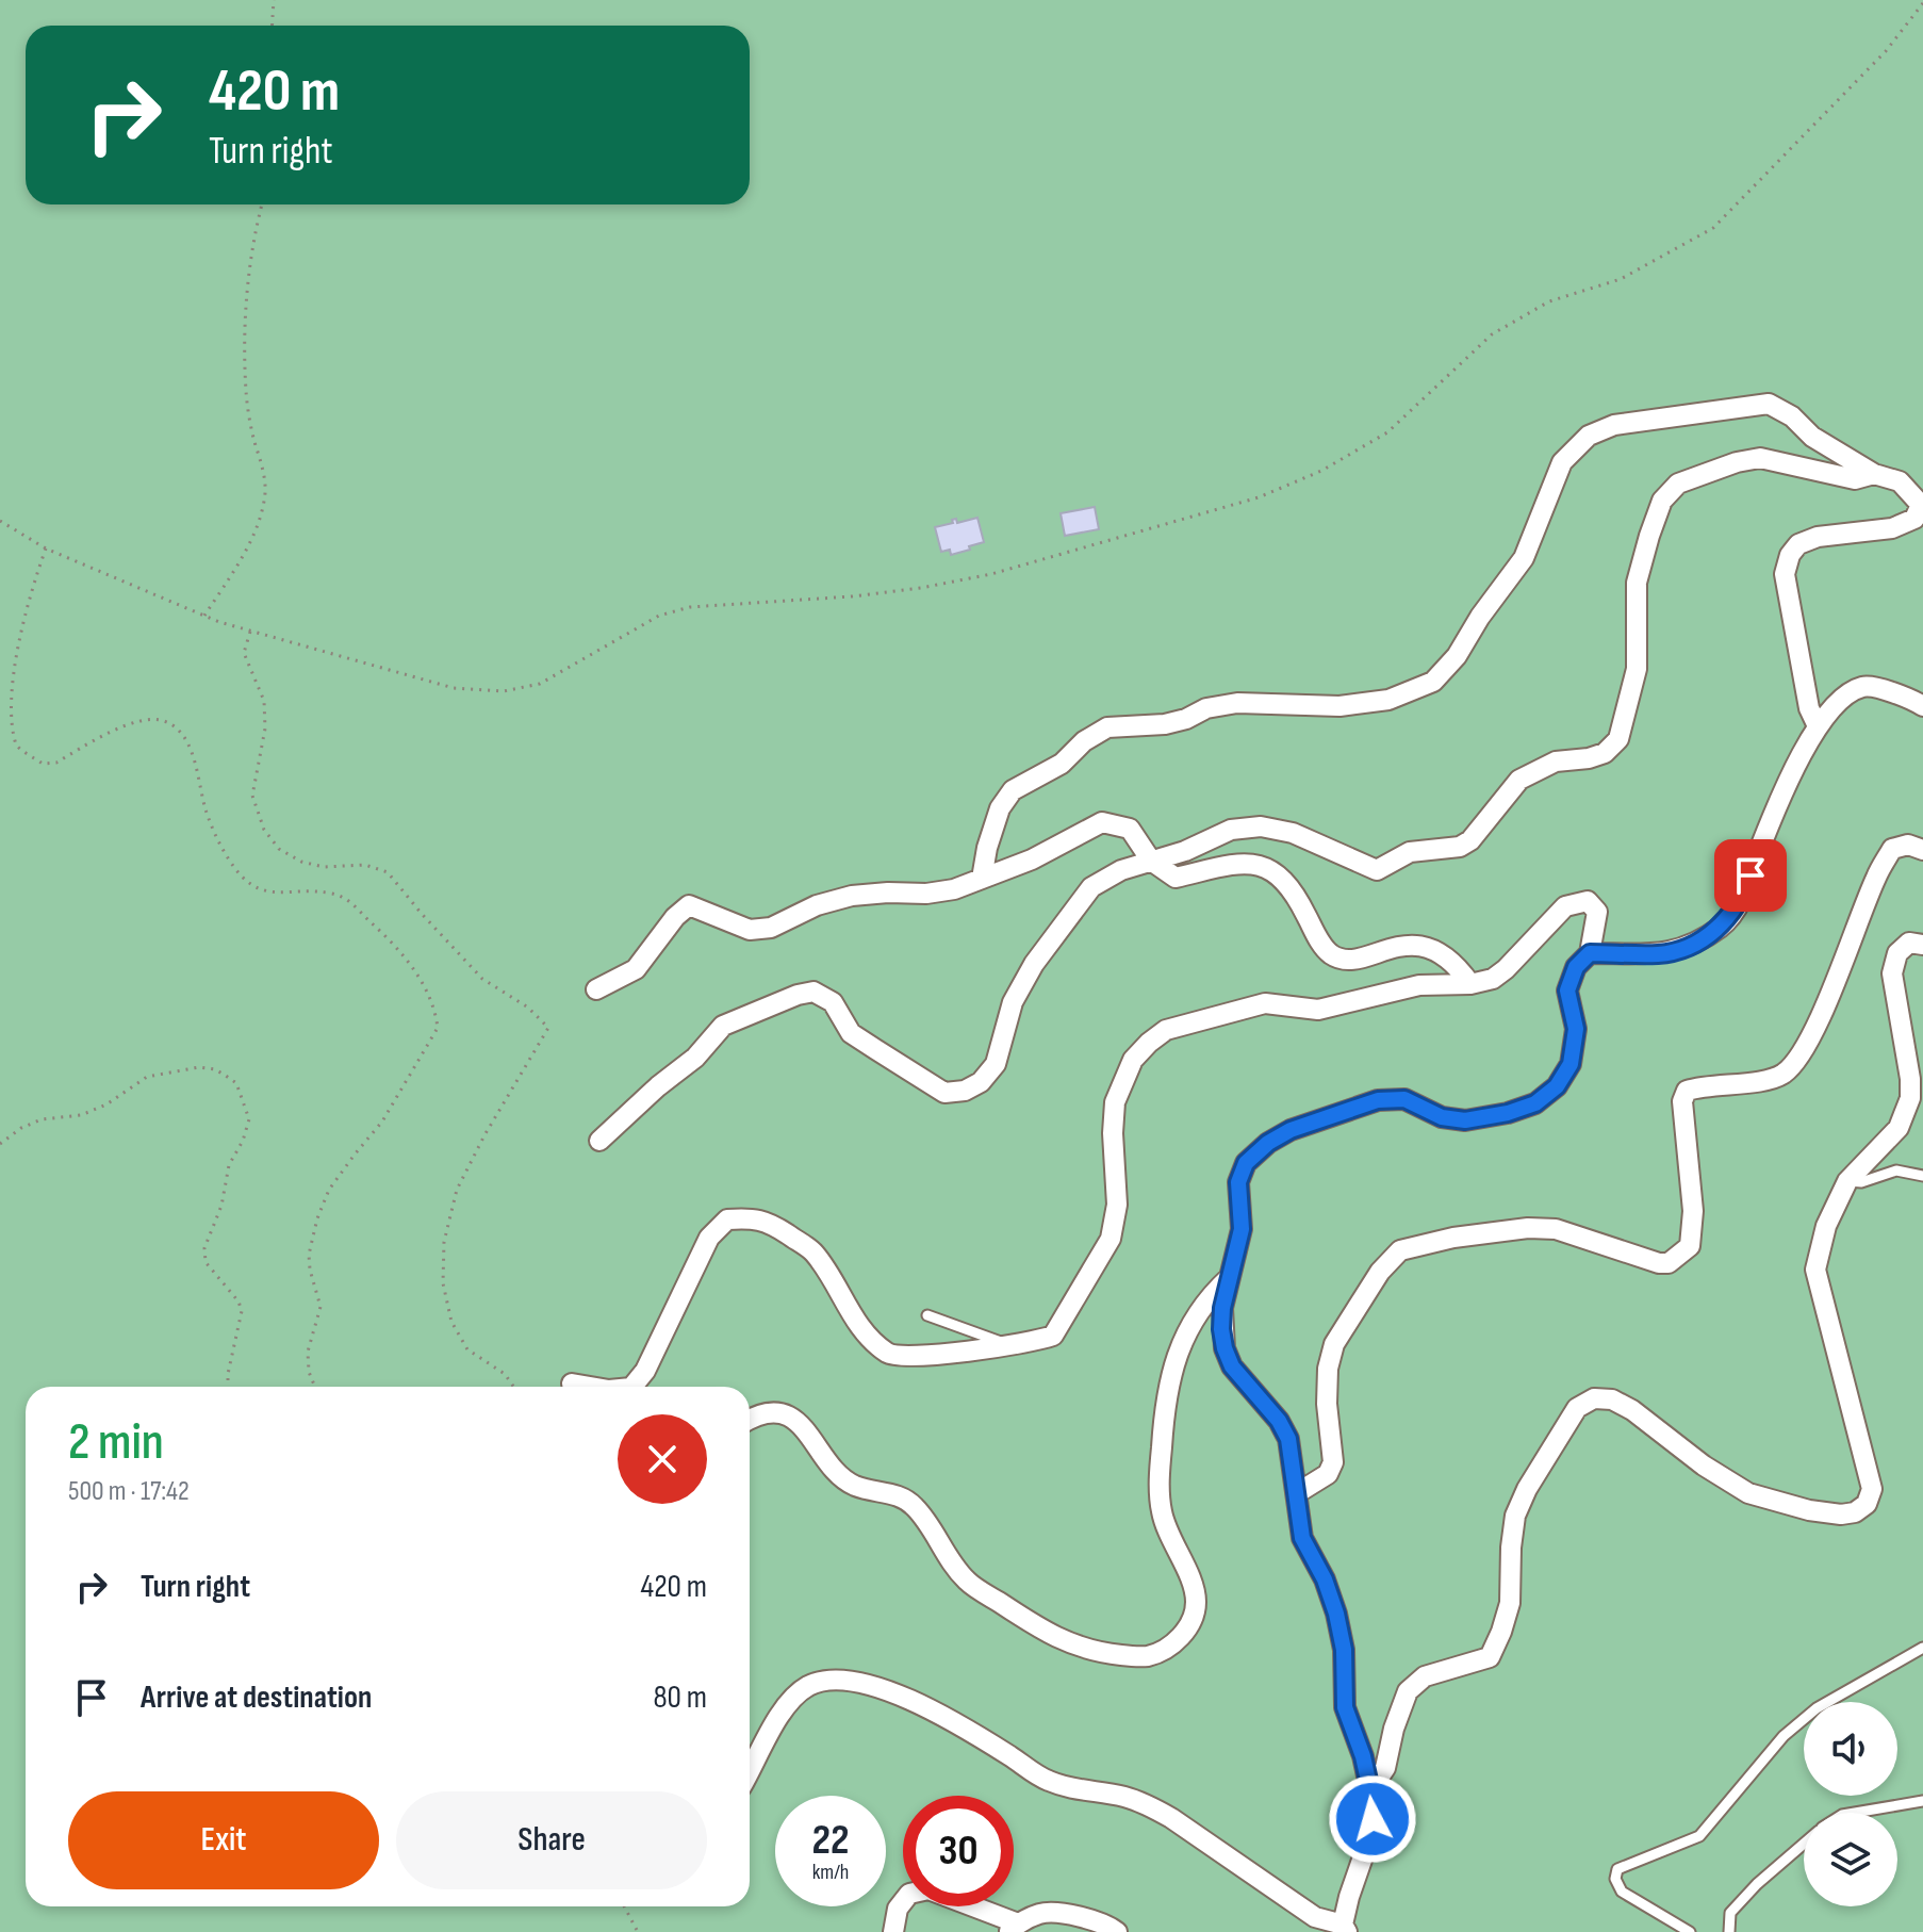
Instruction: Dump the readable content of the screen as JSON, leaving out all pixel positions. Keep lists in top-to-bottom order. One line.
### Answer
{"page":{"turn":["420 m","Turn right"],"heading":["2 min","500 m · 17:42"],"list":[{"name":"Turn right","value":"420 m"},{"name":"Arrive at destination","value":"80 m"}],"buttons":["Exit","Share"],"speed":"22 km/h","limit":"30"}}
